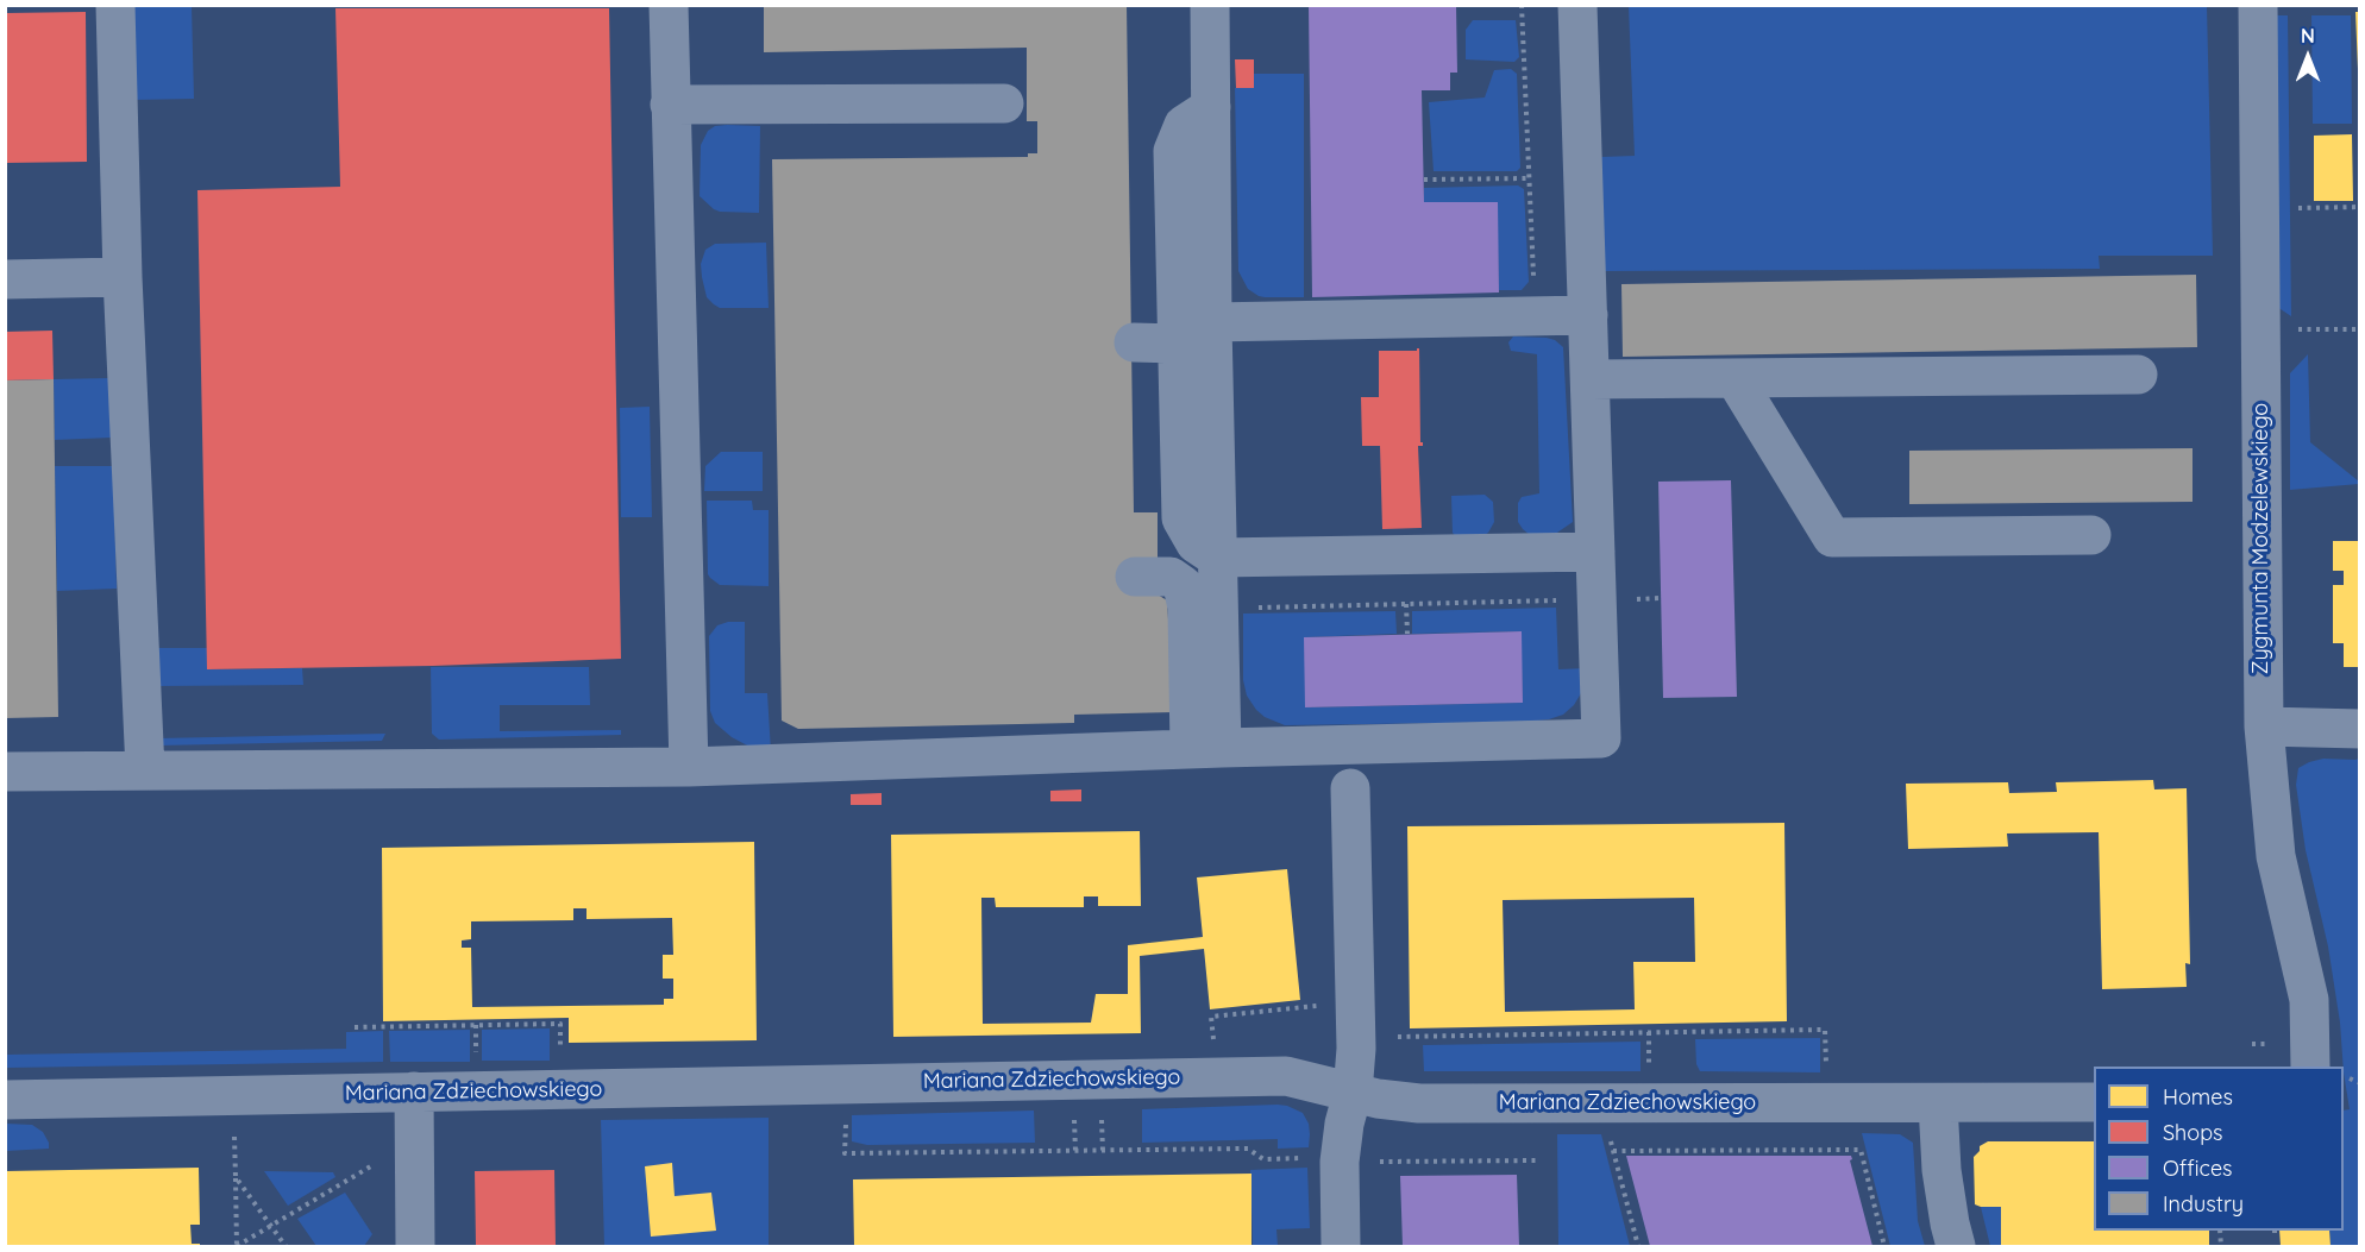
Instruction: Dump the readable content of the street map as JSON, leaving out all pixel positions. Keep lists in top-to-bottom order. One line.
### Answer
{"streets":{"street":["Zygmunta Modzelewskiego","Mariana Zdziechowskiego"]},"legend":["Homes","Shops","Offices","Industry"],"north":"top"}
